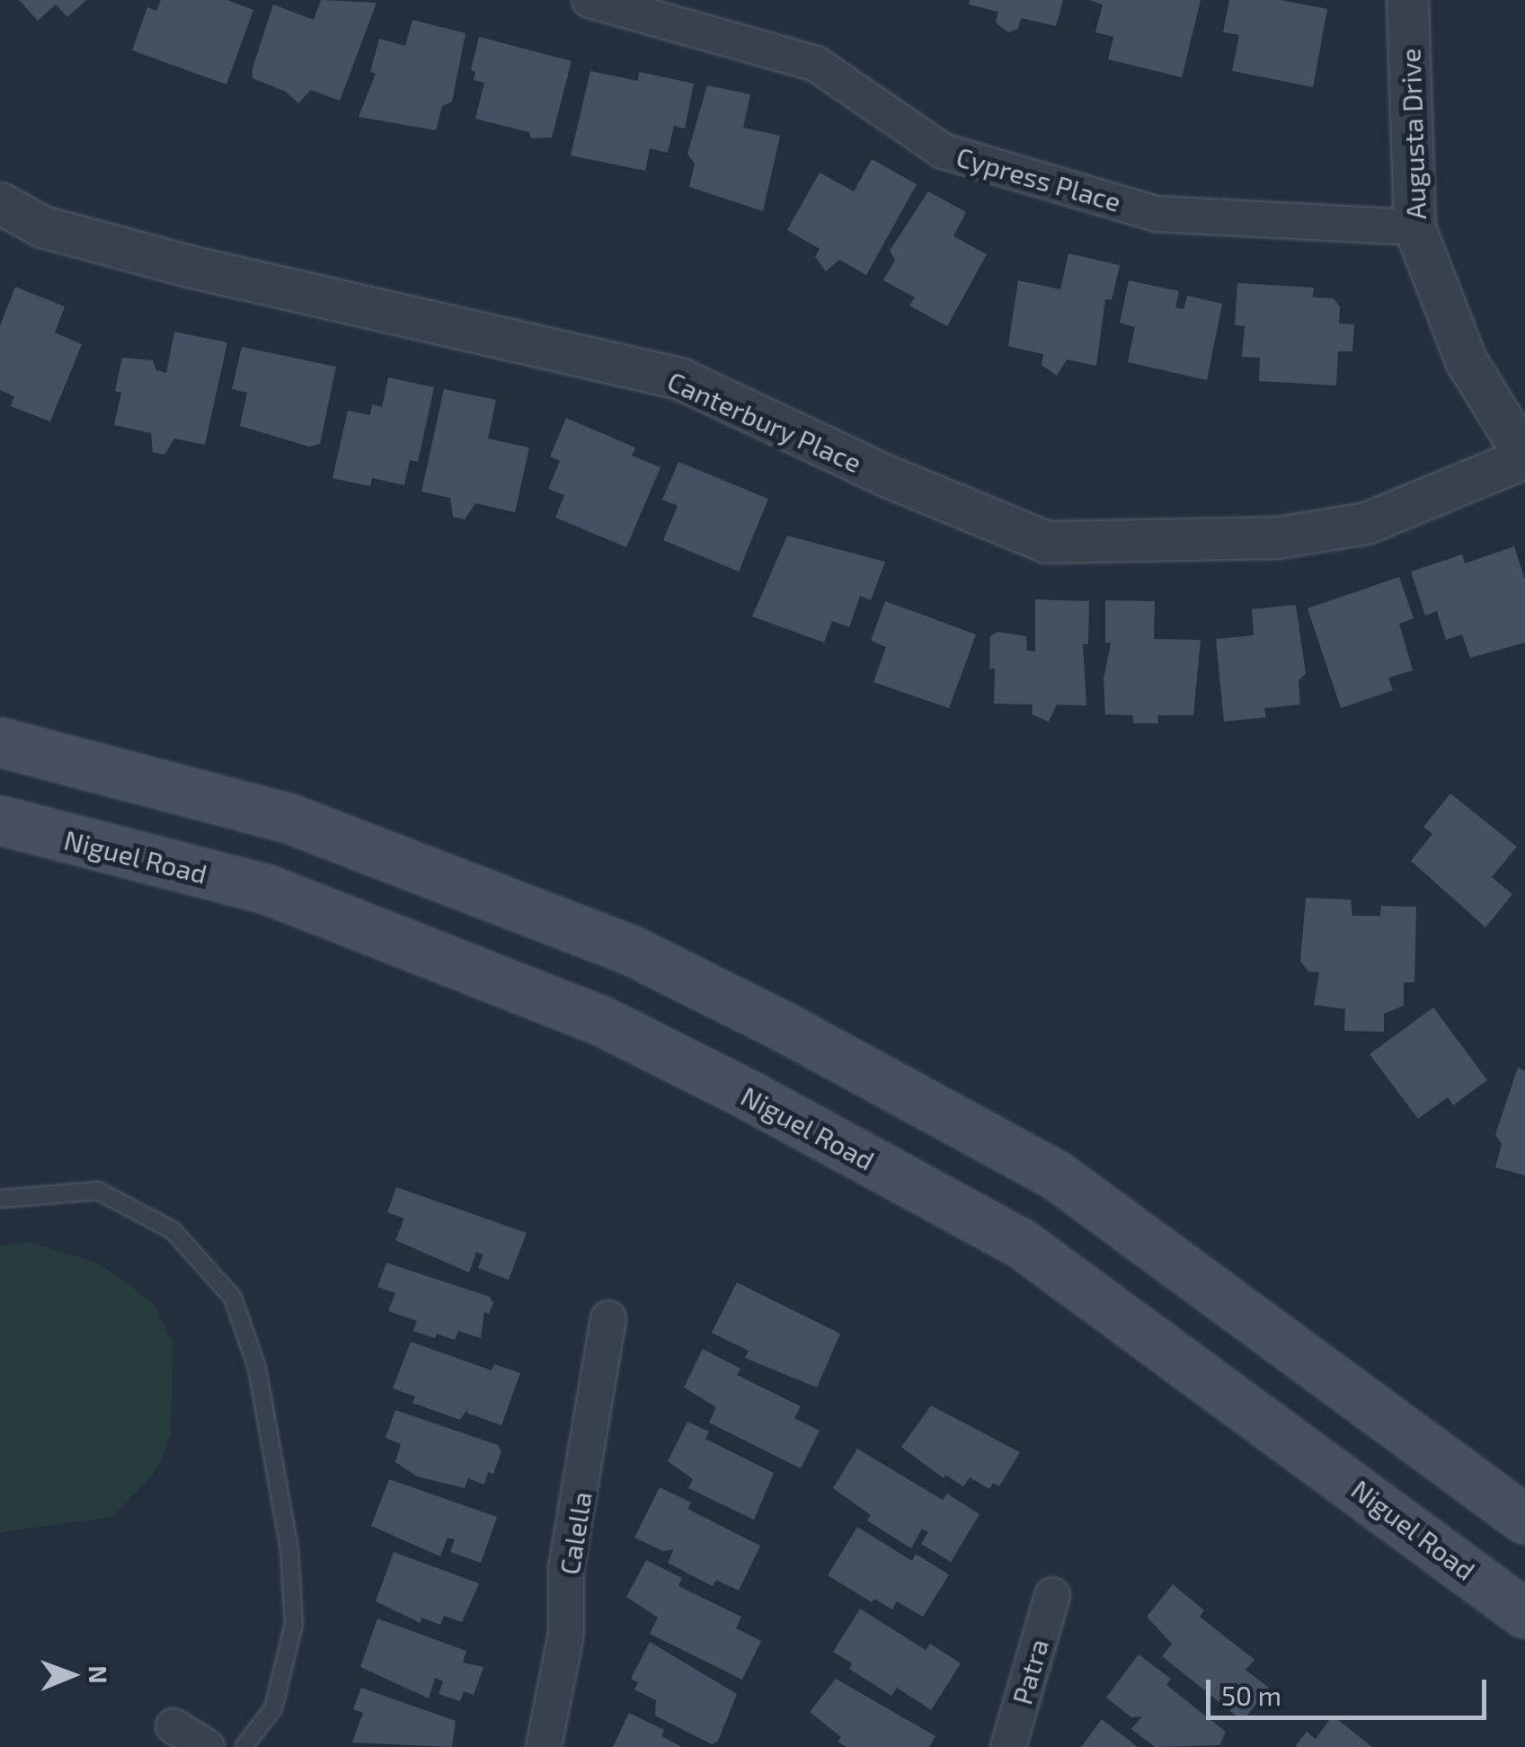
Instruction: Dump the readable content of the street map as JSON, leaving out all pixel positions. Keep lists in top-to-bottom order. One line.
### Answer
{"streets":{"main road":["Niguel Road"],"street":["Augusta Drive","Cypress Place","Canterbury Place","Calella","Patra"]},"crossings":[["Augusta Drive","Cypress Place"],["Augusta Drive","Canterbury Place"]],"scale_bar":"50 m","north":"right"}
